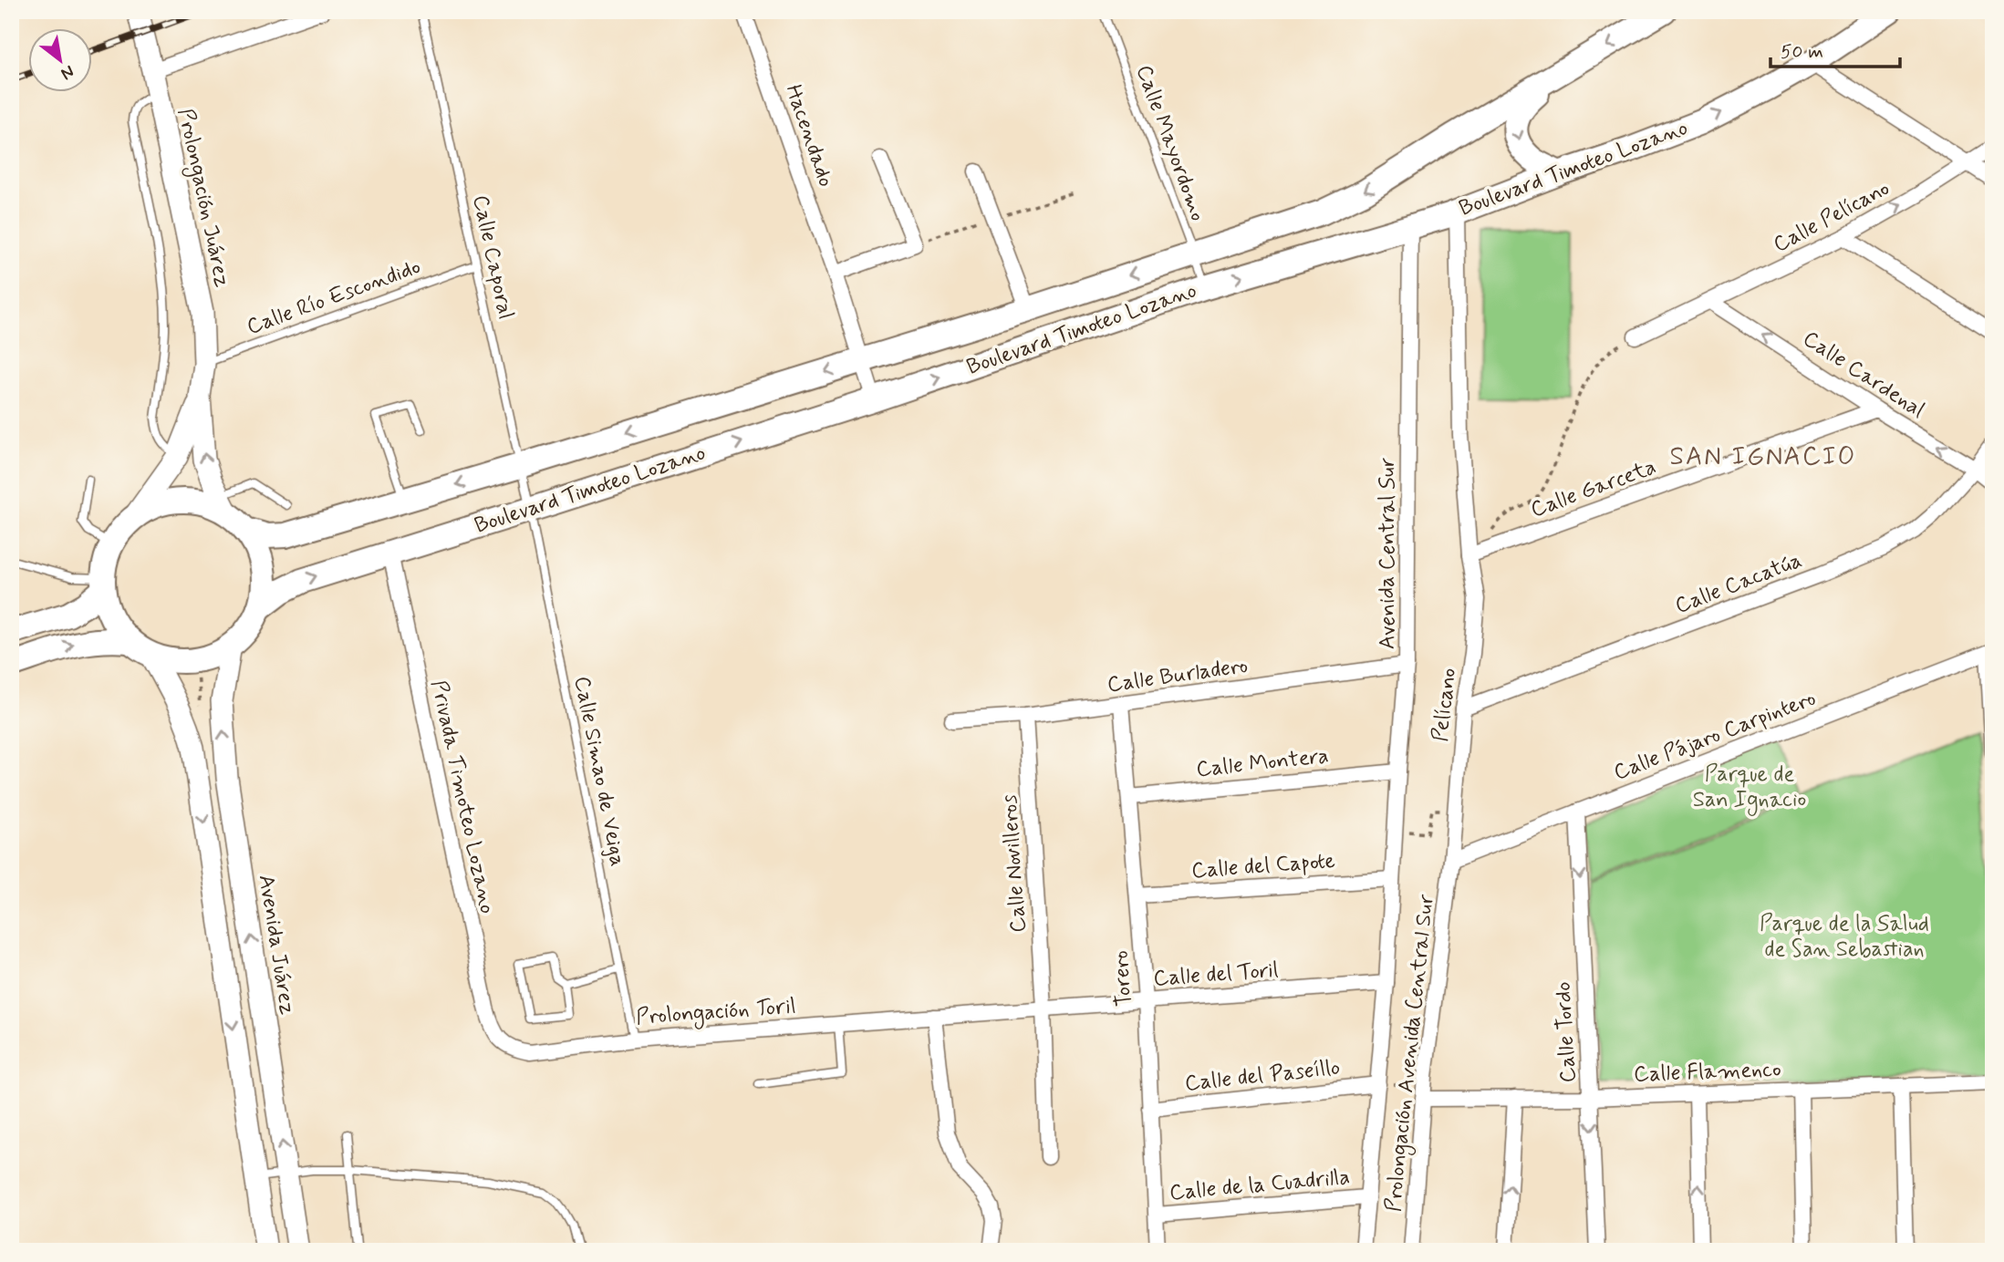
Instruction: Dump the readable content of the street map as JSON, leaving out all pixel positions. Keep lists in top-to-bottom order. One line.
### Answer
{"streets":{"main road":["Boulevard Timoteo Lozano","Prolongación Juárez","Avenida Juárez"],"street":["Hacendado","Calle Pelícano","Calle Cardenal","Calle Garceta","Avenida Central Sur","Calle Cacatúa","Calle Burladero","Pelícano","Calle Pájaro Carpintero","Calle Montera","Privada Timoteo Lozano","Calle Novilleros","Calle del Capote","Calle del Toril","Torero","Prolongación Toril","Calle Tordo","Prolongación Avenida Central Sur","Calle Flamenco","Calle del Paseíllo","Calle de la Cuadrilla"],"lane":["Calle Mayordomo","Calle Caporal","Calle Río Escondido","Calle Simao de Veiga"]},"crossings":[["Hacendado","Boulevard Timoteo Lozano"],["Calle Mayordomo","Boulevard Timoteo Lozano"],["Boulevard Timoteo Lozano","Prolongación Juárez"],["Boulevard Timoteo Lozano","Calle Caporal"],["Boulevard Timoteo Lozano","Avenida Central Sur"],["Boulevard Timoteo Lozano","Pelícano"],["Boulevard Timoteo Lozano","Calle Simao de Veiga"],["Boulevard Timoteo Lozano","Privada Timoteo Lozano"],["Boulevard Timoteo Lozano","Avenida Juárez"],["Prolongación Juárez","Calle Río Escondido"],["Prolongación Juárez","Avenida Juárez"],["Calle Pelícano","Calle Cardenal"],["Calle Caporal","Calle Río Escondido"],["Calle Caporal","Calle Simao de Veiga"],["Calle Cardenal","Calle Garceta"],["Calle Cardenal","Calle Cacatúa"],["Calle Garceta","Pelícano"],["Avenida Central Sur","Calle Burladero"],["Avenida Central Sur","Pelícano"],["Avenida Central Sur","Calle Montera"],["Avenida Central Sur","Calle del Capote"],["Avenida Central Sur","Prolongación Avenida Central Sur"],["Calle Cacatúa","Pelícano"],["Calle Burladero","Calle Novilleros"],["Calle Burladero","Torero"],["Pelícano","Calle Pájaro Carpintero"],["Pelícano","Prolongación Avenida Central Sur"],["Calle Pájaro Carpintero","Calle Tordo"],["Calle Pájaro Carpintero","Prolongación Avenida Central Sur"],["Calle Montera","Torero"],["Calle Simao de Veiga","Prolongación Toril"],["Privada Timoteo Lozano","Prolongación Toril"],["Calle Novilleros","Calle del Toril"],["Calle del Capote","Torero"],["Calle del Capote","Prolongación Avenida Central Sur"],["Calle del Toril","Torero"],["Calle del Toril","Prolongación Toril"],["Calle del Toril","Prolongación Avenida Central Sur"],["Torero","Calle del Paseíllo"],["Torero","Calle de la Cuadrilla"],["Calle Tordo","Calle Flamenco"],["Prolongación Avenida Central Sur","Calle Flamenco"],["Prolongación Avenida Central Sur","Calle del Paseíllo"],["Prolongación Avenida Central Sur","Calle de la Cuadrilla"]],"one_way":["Calle Pelícano"],"districts":["SAN IGNACIO"],"parks":["Parque de San Ignacio","Parque de la Salud de San Sebastian"],"scale_bar":"50 m","north":"bottom right"}
